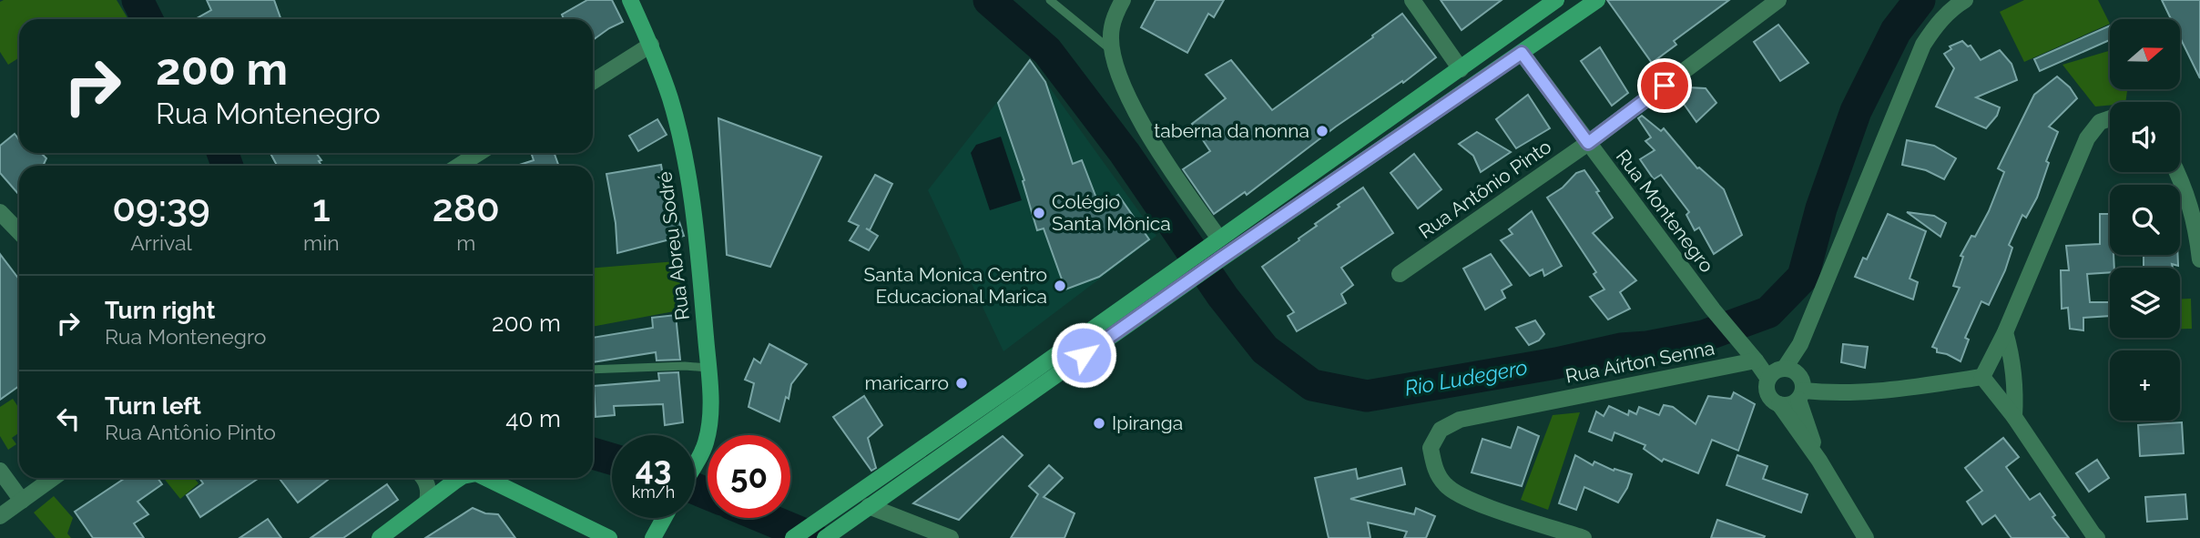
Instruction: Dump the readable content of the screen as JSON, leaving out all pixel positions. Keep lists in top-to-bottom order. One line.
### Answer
{"streets":{"main road":["Rua Abreu Sodré"],"street":["Rua Antônio Pinto","Rua Montenegro","Rua Aírton Senna"]},"crossings":[["Rua Antônio Pinto","Rua Montenegro"],["Rua Montenegro","Rua Aírton Senna"]],"water":["Rio Ludegero"],"places":["taberna da nonna","Colégio Santa Mônica","Santa Monica Centro Educacional Marica","maricarro","Ipiranga"],"north":"right","page":{"map_buttons":"+","turn":["200 m","Rua Montenegro"],"eta":["09:39","Arrival","1","min","280","m"],"list":[{"name":"Turn right","note":"Rua Montenegro","value":"200 m"},{"name":"Turn left","note":"Rua Antônio Pinto","value":"40 m"}],"speed":"43 km/h","limit":"50"}}
